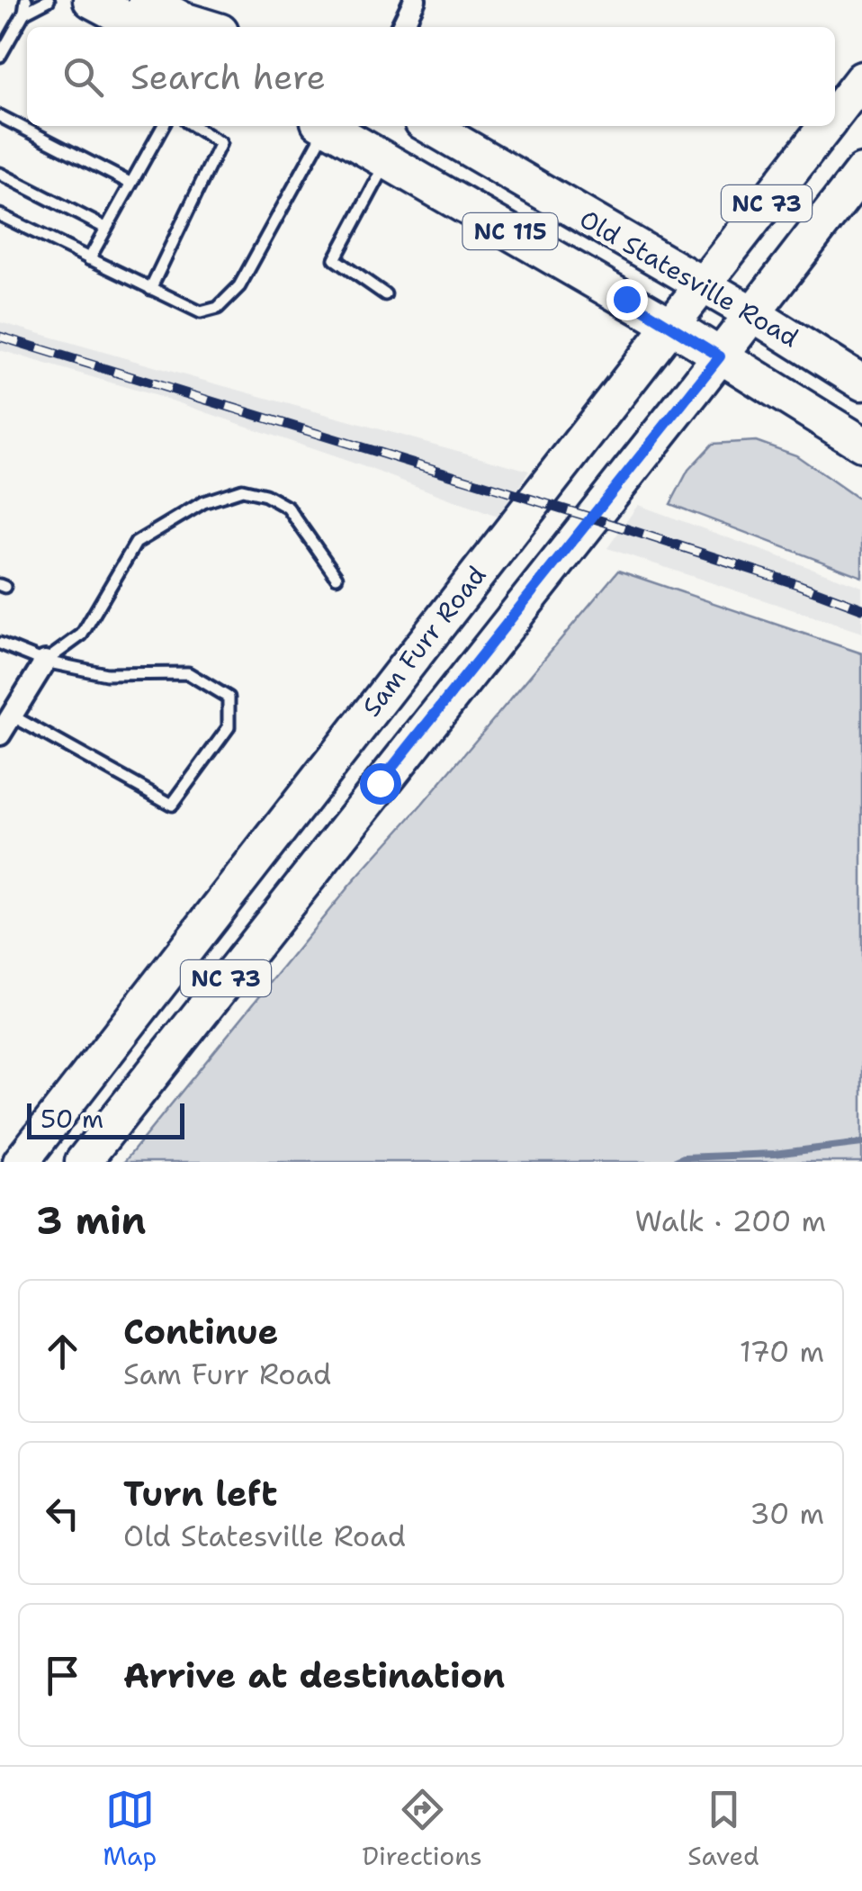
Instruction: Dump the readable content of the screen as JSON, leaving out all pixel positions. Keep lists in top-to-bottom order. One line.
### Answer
{"streets":{"main road":["NC 73","NC 115","Old Statesville Road","Sam Furr Road"]},"crossings":[["NC 73","Old Statesville Road"],["Old Statesville Road","Sam Furr Road"]],"scale_bar":"50 m","page":{"search":"Search here","scale":"50 m","heading":["3 min","Walk · 200 m"],"list":[["Continue","Sam Furr Road","170 m"],["Turn left","Old Statesville Road","30 m"],"Arrive at destination"],"nav":["Map","Directions","Saved"]}}
